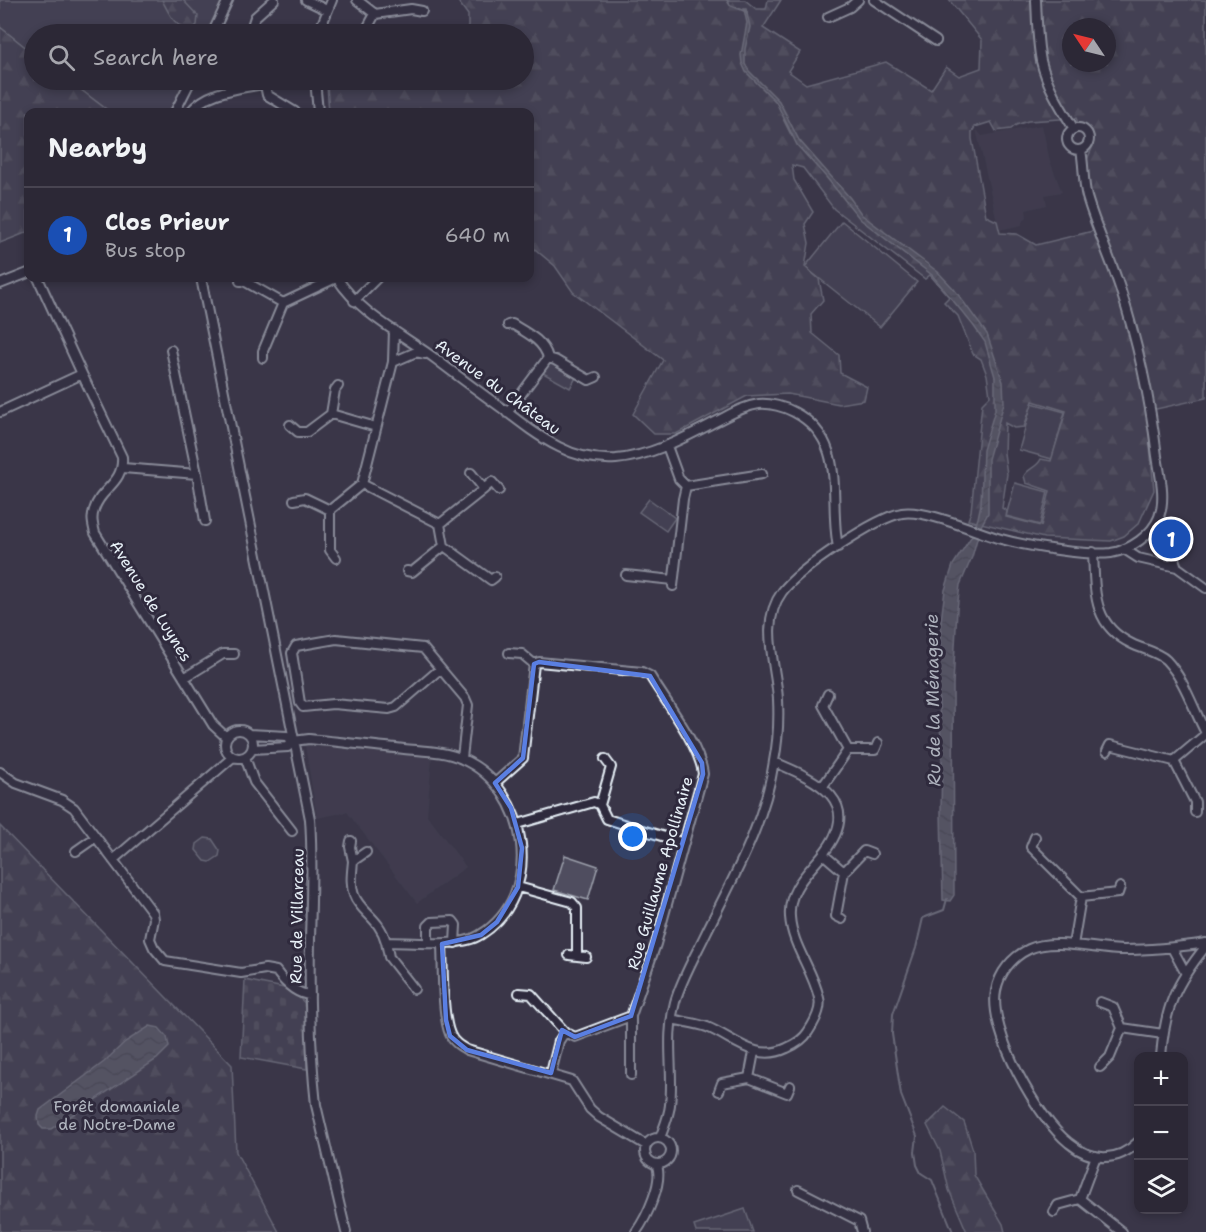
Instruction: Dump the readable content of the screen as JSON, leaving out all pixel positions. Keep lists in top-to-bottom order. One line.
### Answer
{"streets":{"street":["Avenue du Château","Avenue de Luynes","Rue Guillaume Apollinaire","Rue de Villarceau"]},"water":["Ru de la Ménagerie"],"parks":["Forêt domaniale de Notre-Dame"],"north":"top left","page":{"search":"Search here","heading":"Nearby","list":[{"mark":"1","name":"Clos Prieur","note":"Bus stop","value":"640 m"}],"pins":"1","map_buttons":["+","−"]}}
